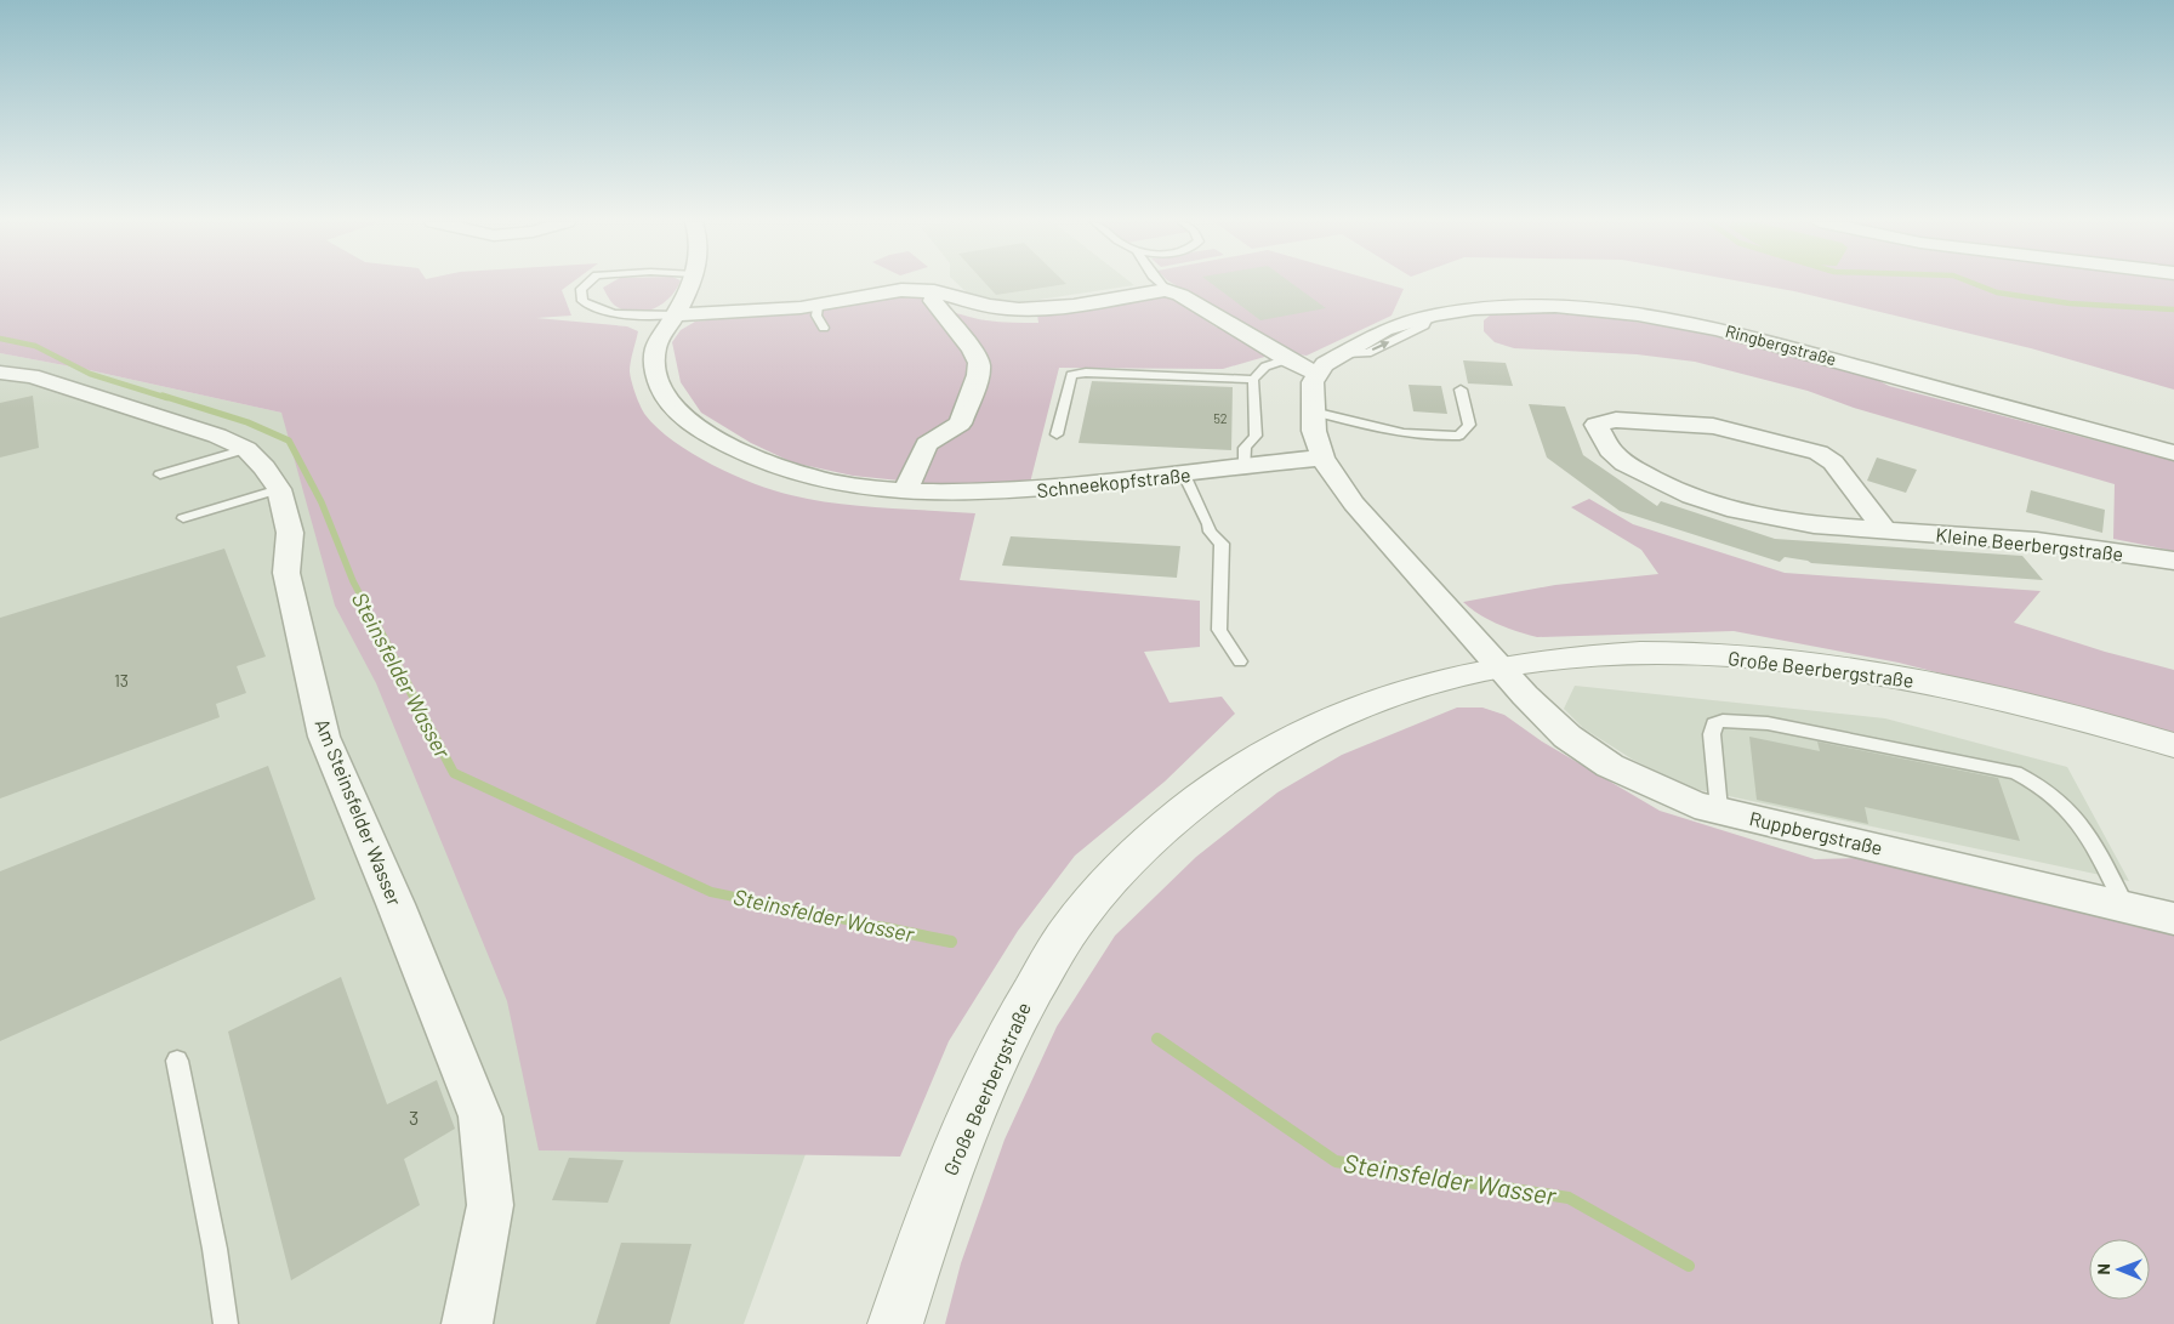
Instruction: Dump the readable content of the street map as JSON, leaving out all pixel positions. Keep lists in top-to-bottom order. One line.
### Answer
{"streets":{"street":["Ringbergstraße","Schneekopfstraße","Kleine Beerbergstraße","Große Beerbergstraße","Am Steinsfelder Wasser","Ruppbergstraße"]},"crossings":[["Große Beerbergstraße","Ruppbergstraße"]],"water":["Steinsfelder Wasser"],"house_numbers":["52","13","3"],"north":"left"}
